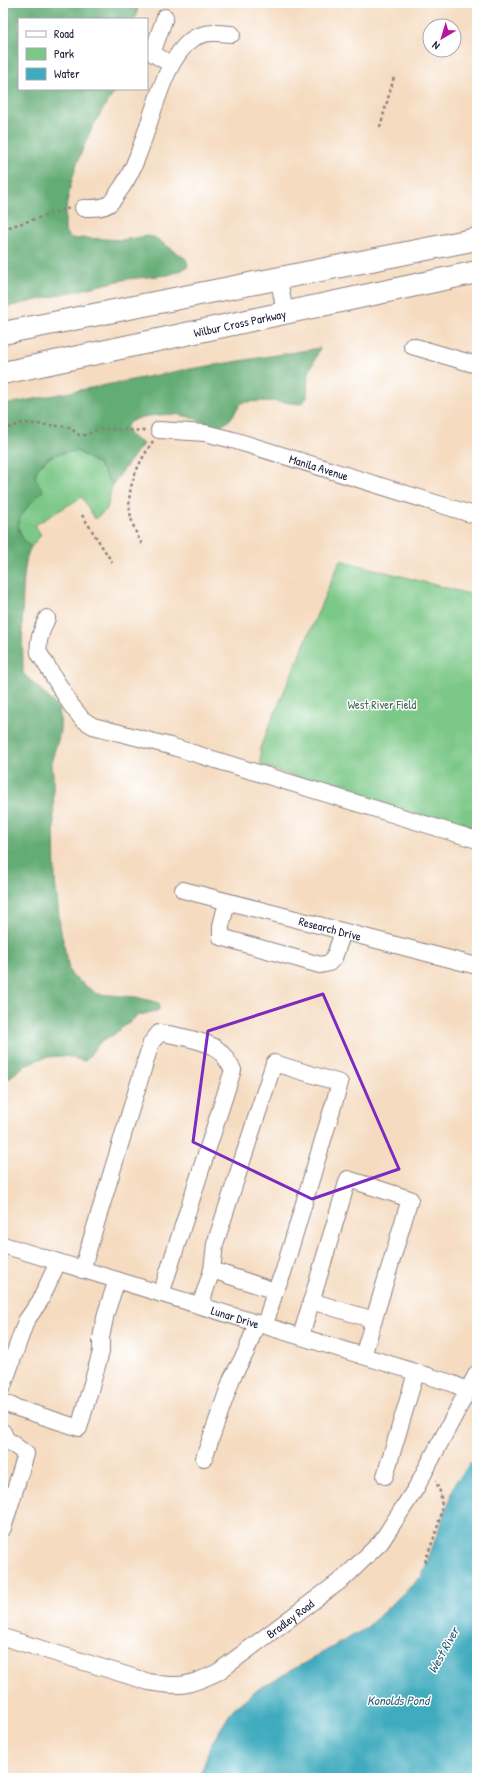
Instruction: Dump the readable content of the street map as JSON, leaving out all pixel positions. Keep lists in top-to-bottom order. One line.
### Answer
{"streets":{"highway":["Wilbur Cross Parkway"],"street":["Manila Avenue","Research Drive","Lunar Drive","Bradley Road"]},"crossings":[["Lunar Drive","Bradley Road"]],"water":["West River","Konolds Pond"],"parks":["West River Field"],"legend":["Road","Park","Water"],"north":"bottom left"}
